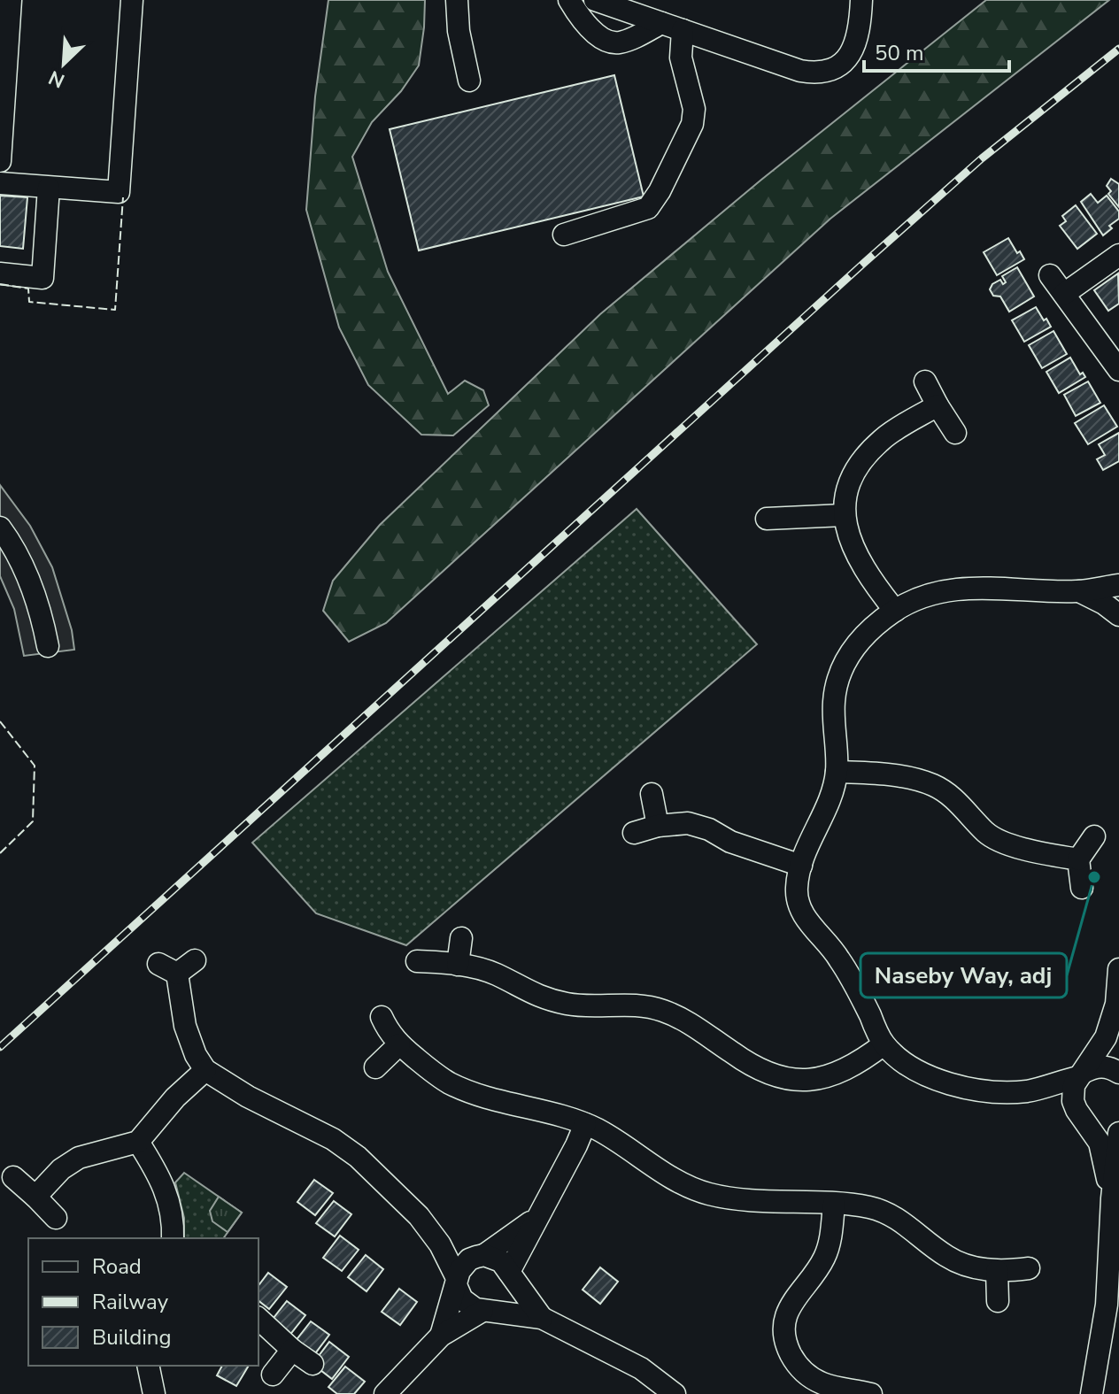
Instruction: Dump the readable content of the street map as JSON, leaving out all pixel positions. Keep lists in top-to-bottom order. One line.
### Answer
{"places":["Naseby Way, adj"],"legend":["Road","Railway","Building"],"scale_bar":"50 m","north":"bottom left"}
